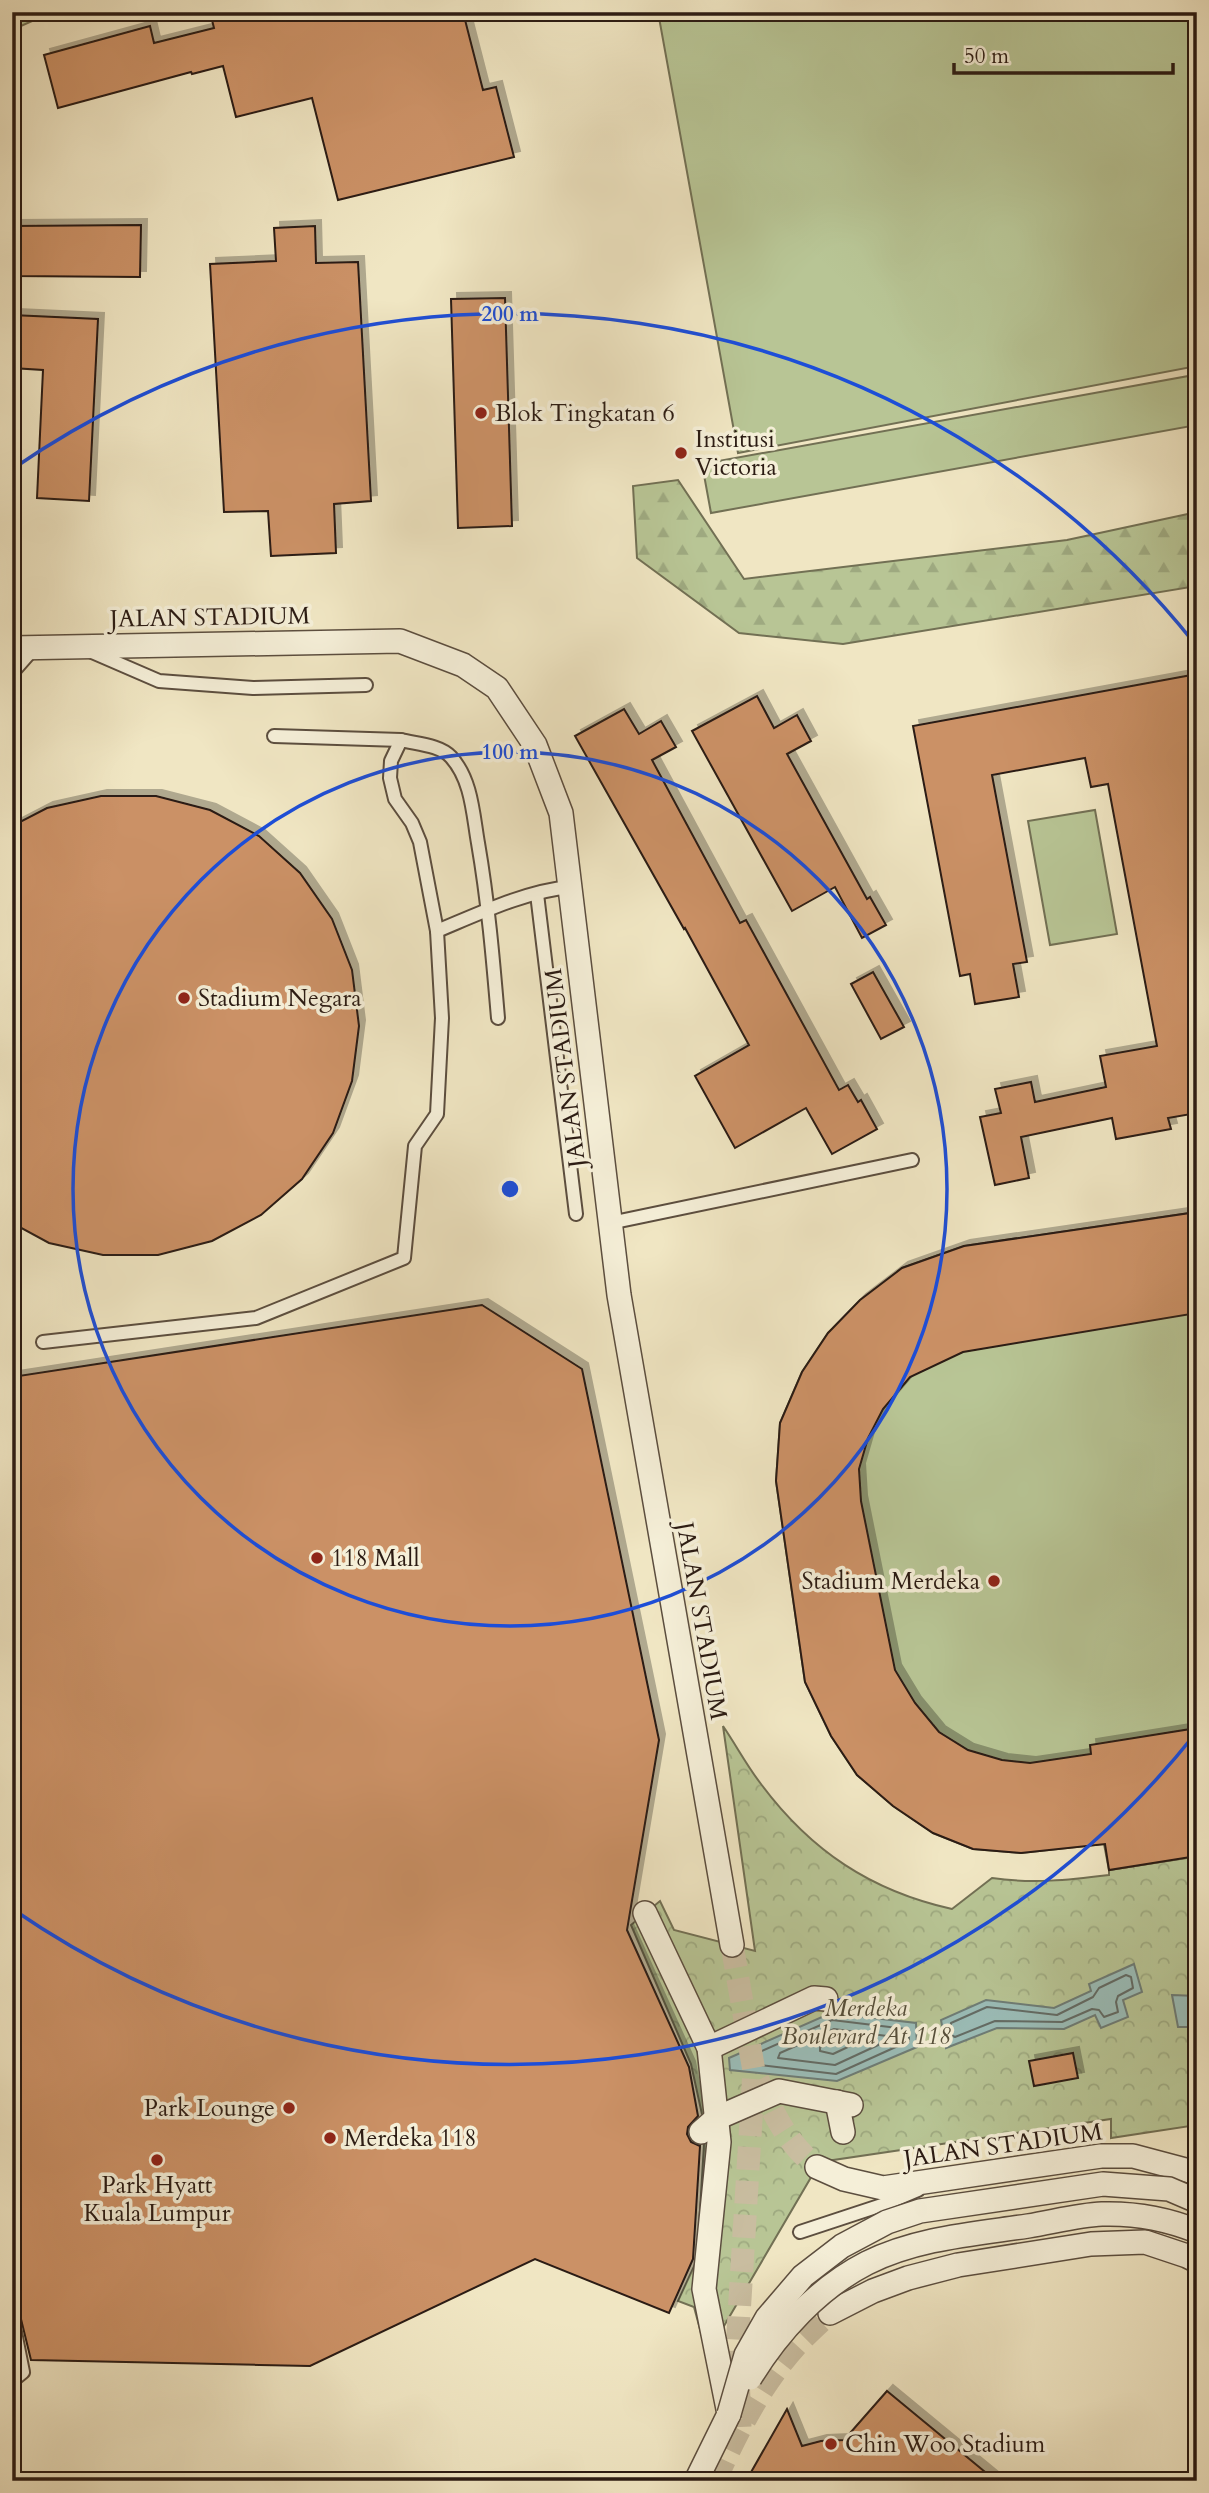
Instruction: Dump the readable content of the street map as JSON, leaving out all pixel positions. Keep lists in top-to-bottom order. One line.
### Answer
{"streets":{"street":["JALAN STADIUM"]},"parks":["Merdeka Boulevard At 118"],"places":["Blok Tingkatan 6","Institusi Victoria","Stadium Negara","118 Mall","Stadium Merdeka","Park Lounge","Merdeka 118","Park Hyatt Kuala Lumpur","Chin Woo Stadium"],"scale_bar":"50 m","rings":["200 m","100 m"]}
